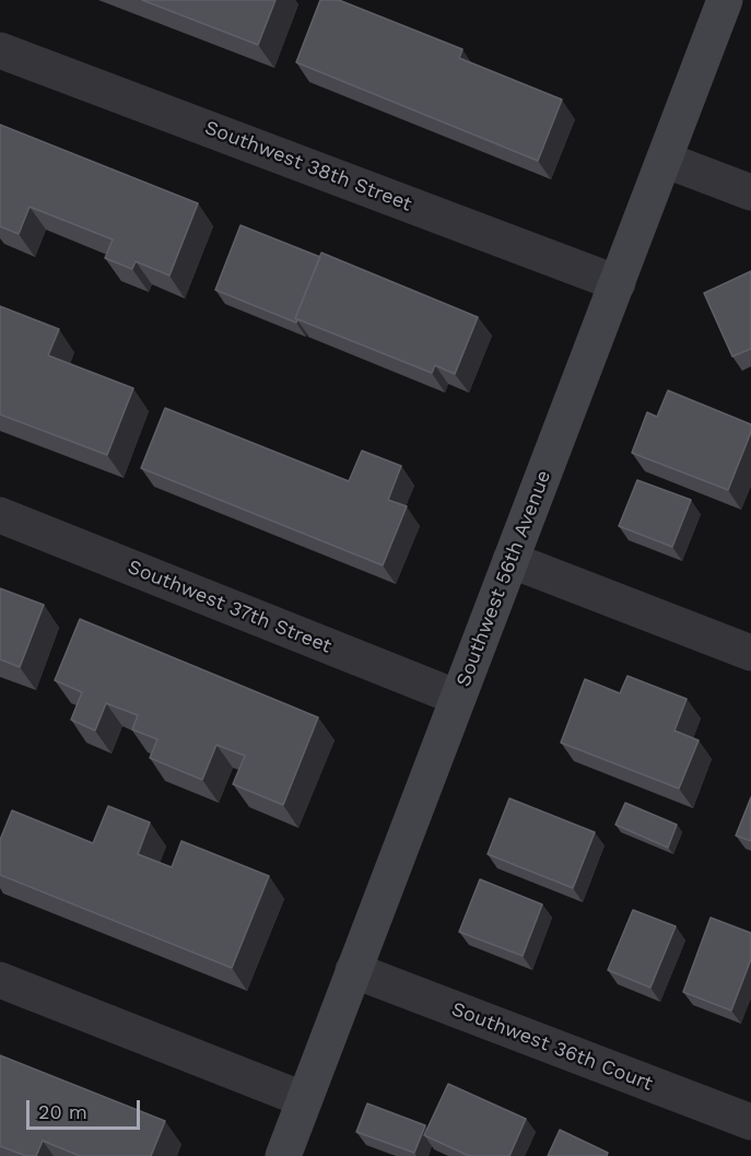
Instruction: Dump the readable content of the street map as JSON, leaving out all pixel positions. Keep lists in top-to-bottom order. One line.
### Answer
{"streets":{"street":["Southwest 38th Street","Southwest 56th Avenue","Southwest 37th Street","Southwest 36th Court"]},"crossings":[["Southwest 38th Street","Southwest 56th Avenue"],["Southwest 56th Avenue","Southwest 37th Street"],["Southwest 56th Avenue","Southwest 36th Court"]],"scale_bar":"20 m"}
